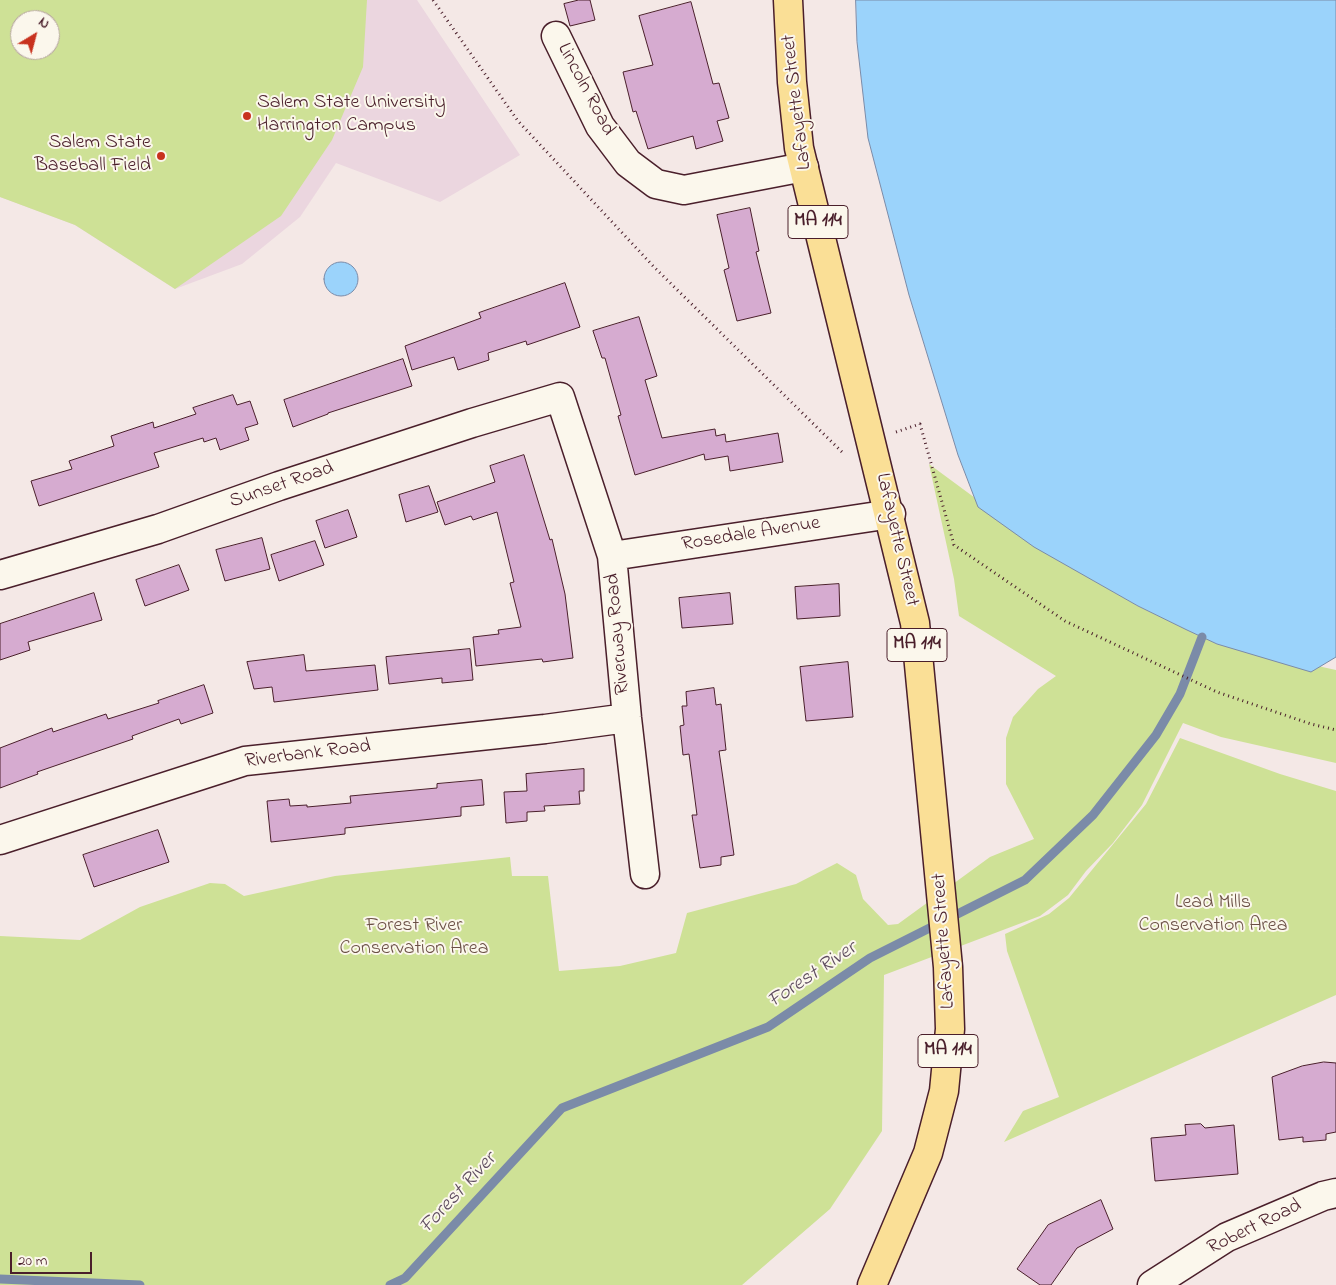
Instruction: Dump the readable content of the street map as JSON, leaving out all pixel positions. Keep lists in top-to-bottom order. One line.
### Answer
{"streets":{"main road":["Lafayette Street","MA 114"],"street":["Lincoln Road","Sunset Road","Rosedale Avenue","Riverway Road","Riverbank Road","Robert Road"]},"crossings":[["Lincoln Road","Lafayette Street"],["Lafayette Street","Rosedale Avenue"],["Sunset Road","Riverway Road"],["Rosedale Avenue","Riverway Road"],["Riverway Road","Riverbank Road"]],"water":["Forest River"],"parks":["Lead Mills Conservation Area","Forest River Conservation Area"],"places":["Salem State University Harrington Campus","Salem State Baseball Field"],"scale_bar":"20 m","north":"top right"}
